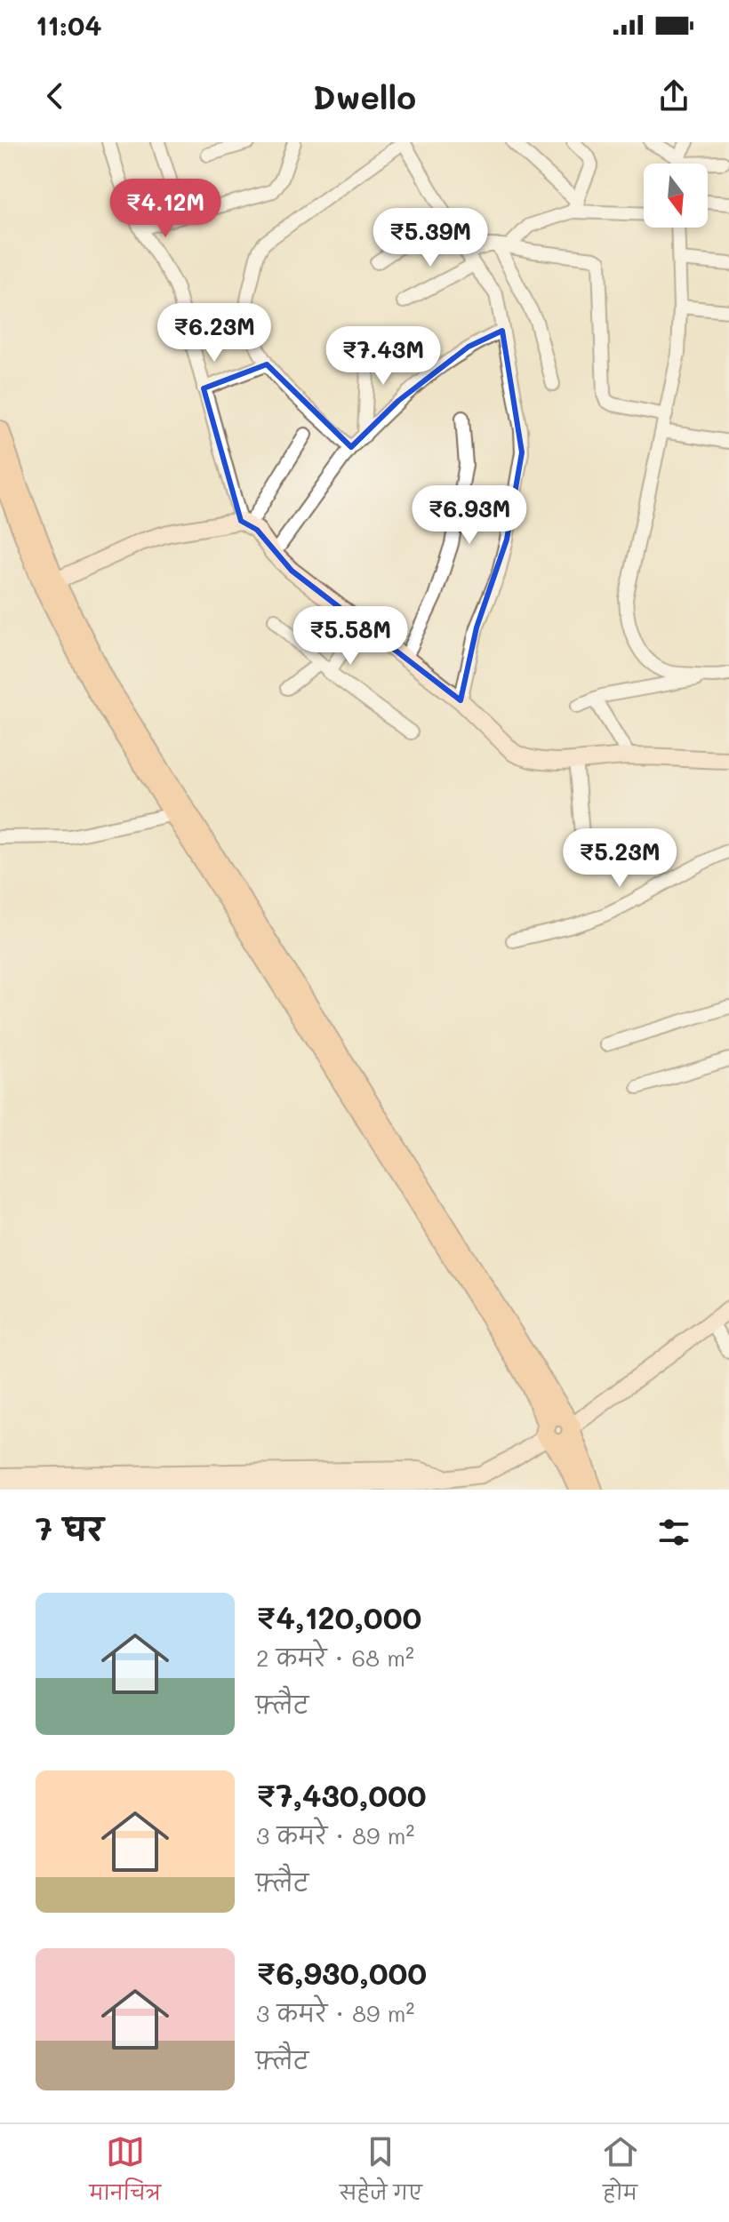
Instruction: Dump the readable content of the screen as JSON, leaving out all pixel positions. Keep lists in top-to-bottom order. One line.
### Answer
{"north":"bottom","page":{"status":"11:04","header":"Dwello","price":["₹4.12M","₹5.39M","₹6.23M","₹7.43M","₹6.93M","₹5.58M","₹5.23M"],"heading":"7 घर","list":[{"name":"₹4,120,000","note":"2 कमरे · 68 m² · फ़्लैट"},{"name":"₹7,430,000","note":"3 कमरे · 89 m² · फ़्लैट"},{"name":"₹6,930,000","note":"3 कमरे · 89 m² · फ़्लैट"}],"tabs":["मानचित्र","सहेजे गए","होम"]}}
